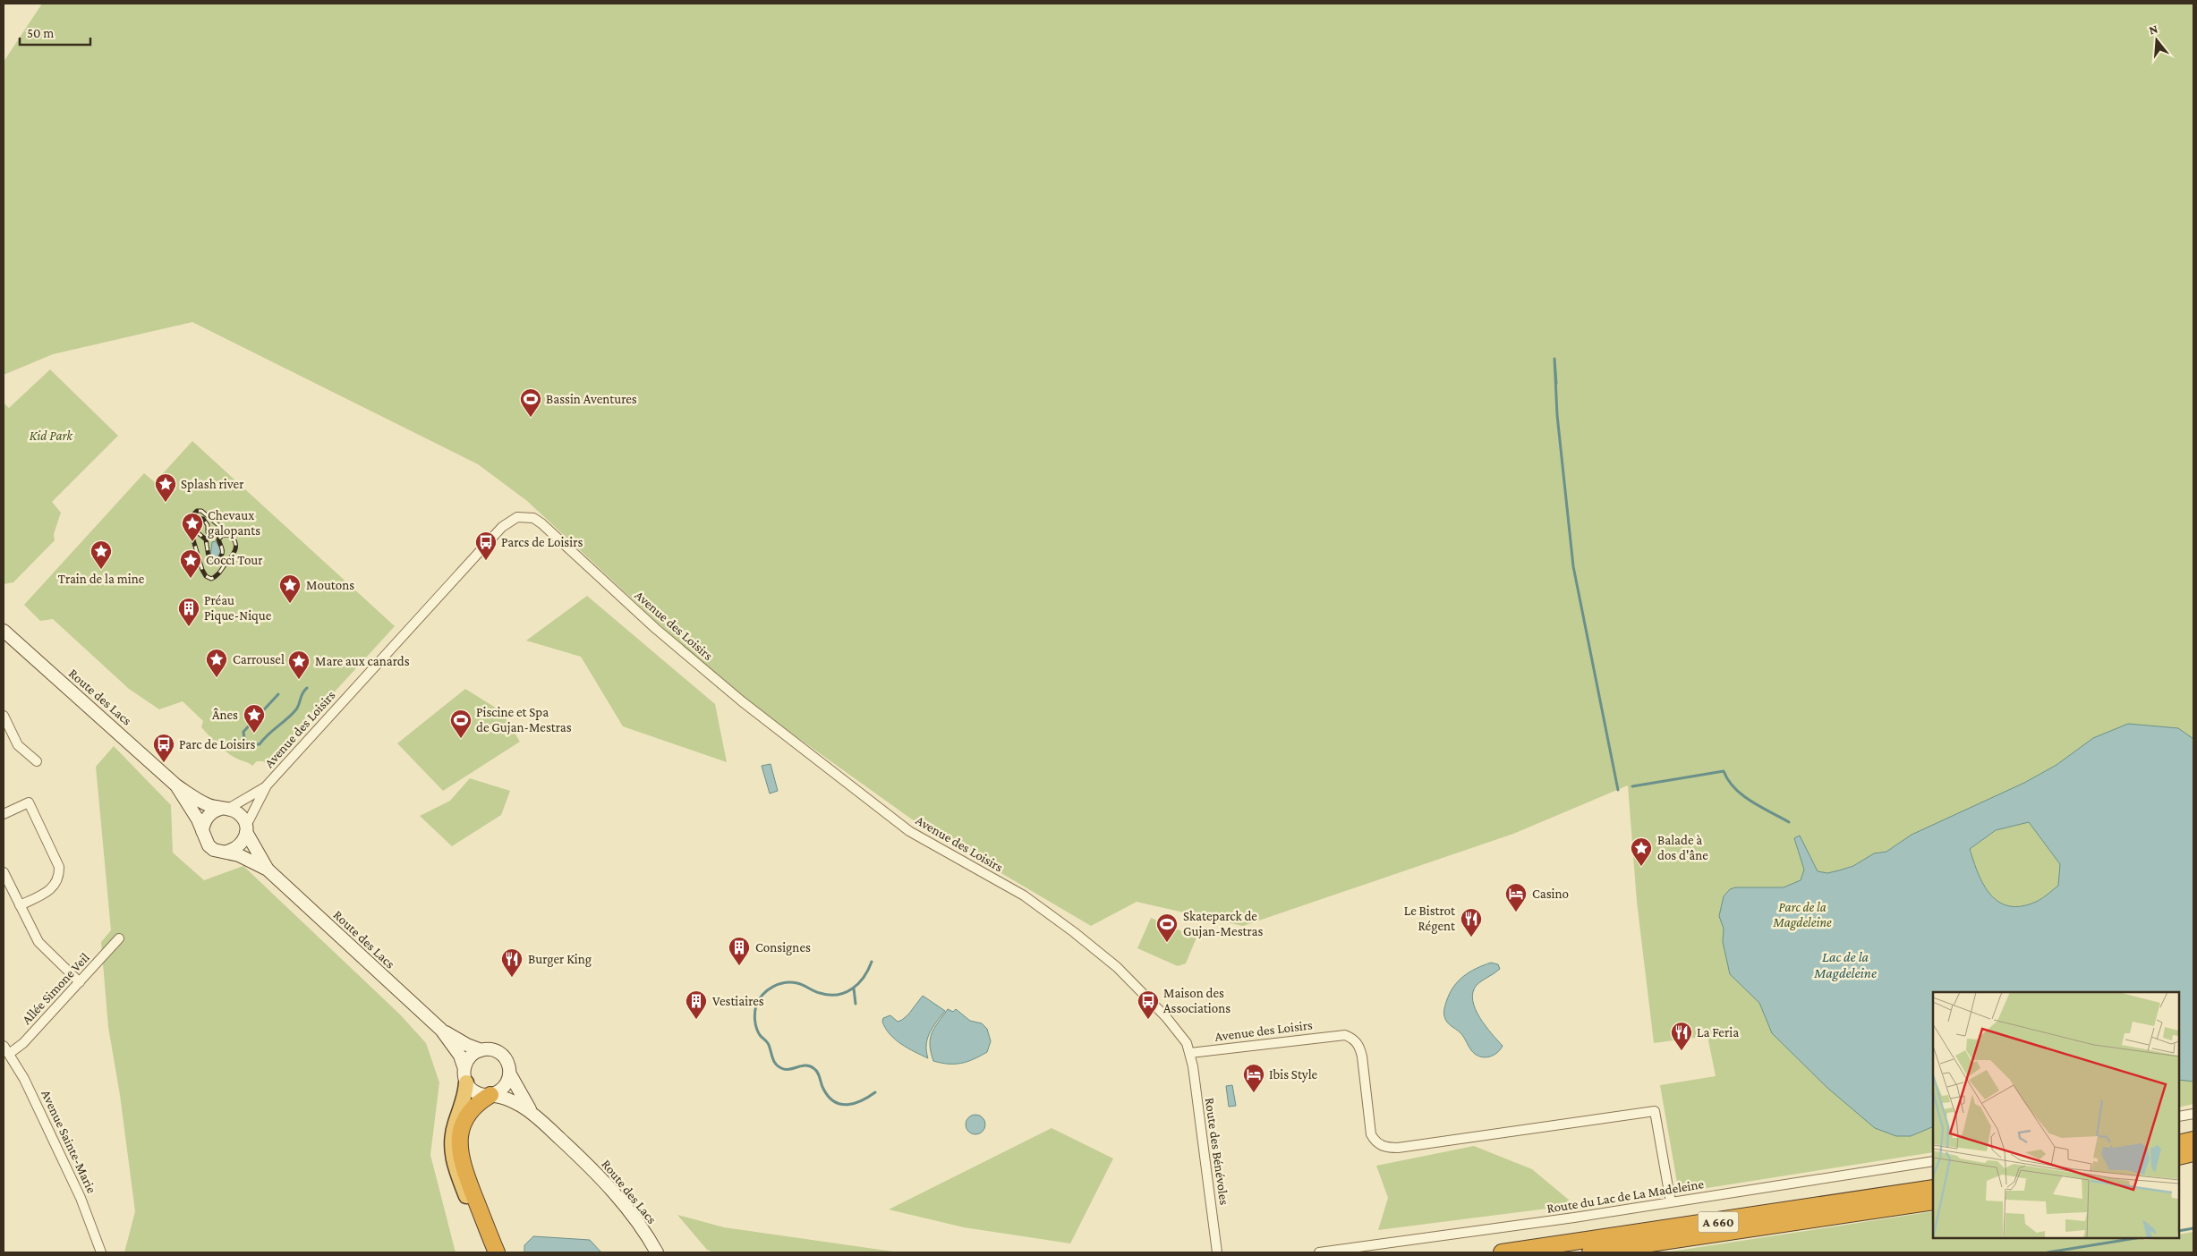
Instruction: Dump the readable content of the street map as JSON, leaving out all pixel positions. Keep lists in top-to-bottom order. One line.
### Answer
{"streets":{"highway":["A 660"],"main road":["Route des Lacs"],"street":["Avenue des Loisirs","Allée Simone Veil","Avenue Sainte-Marie","Route des Bénévoles","Route du Lac de La Madeleine"]},"crossings":[["Avenue des Loisirs","Route des Lacs"],["Avenue des Loisirs","Route des Bénévoles"],["Avenue des Loisirs","Route du Lac de La Madeleine"],["Allée Simone Veil","Avenue Sainte-Marie"]],"water":["Lac de la Magdeleine"],"parks":["Kid Park","Parc de la Magdeleine"],"places":{"sports":["Bassin Aventures","Piscine et Spa de Gujan-Mestras","Skateparck de Gujan-Mestras"],"place":["Splash river","Chevaux galopants","Train de la mine","Cocci Tour","Moutons","Carrousel","Mare aux canards","Ânes","Balade à dos d'âne"],"bus stop":["Parcs de Loisirs","Parc de Loisirs","Maison des Associations"],"building":["Préau Pique-Nique","Consignes","Vestiaires"],"hotel":["Casino","Ibis Style"],"restaurant":["Le Bistrot Régent","Burger King","La Feria"]},"scale_bar":"50 m","north":"top"}
